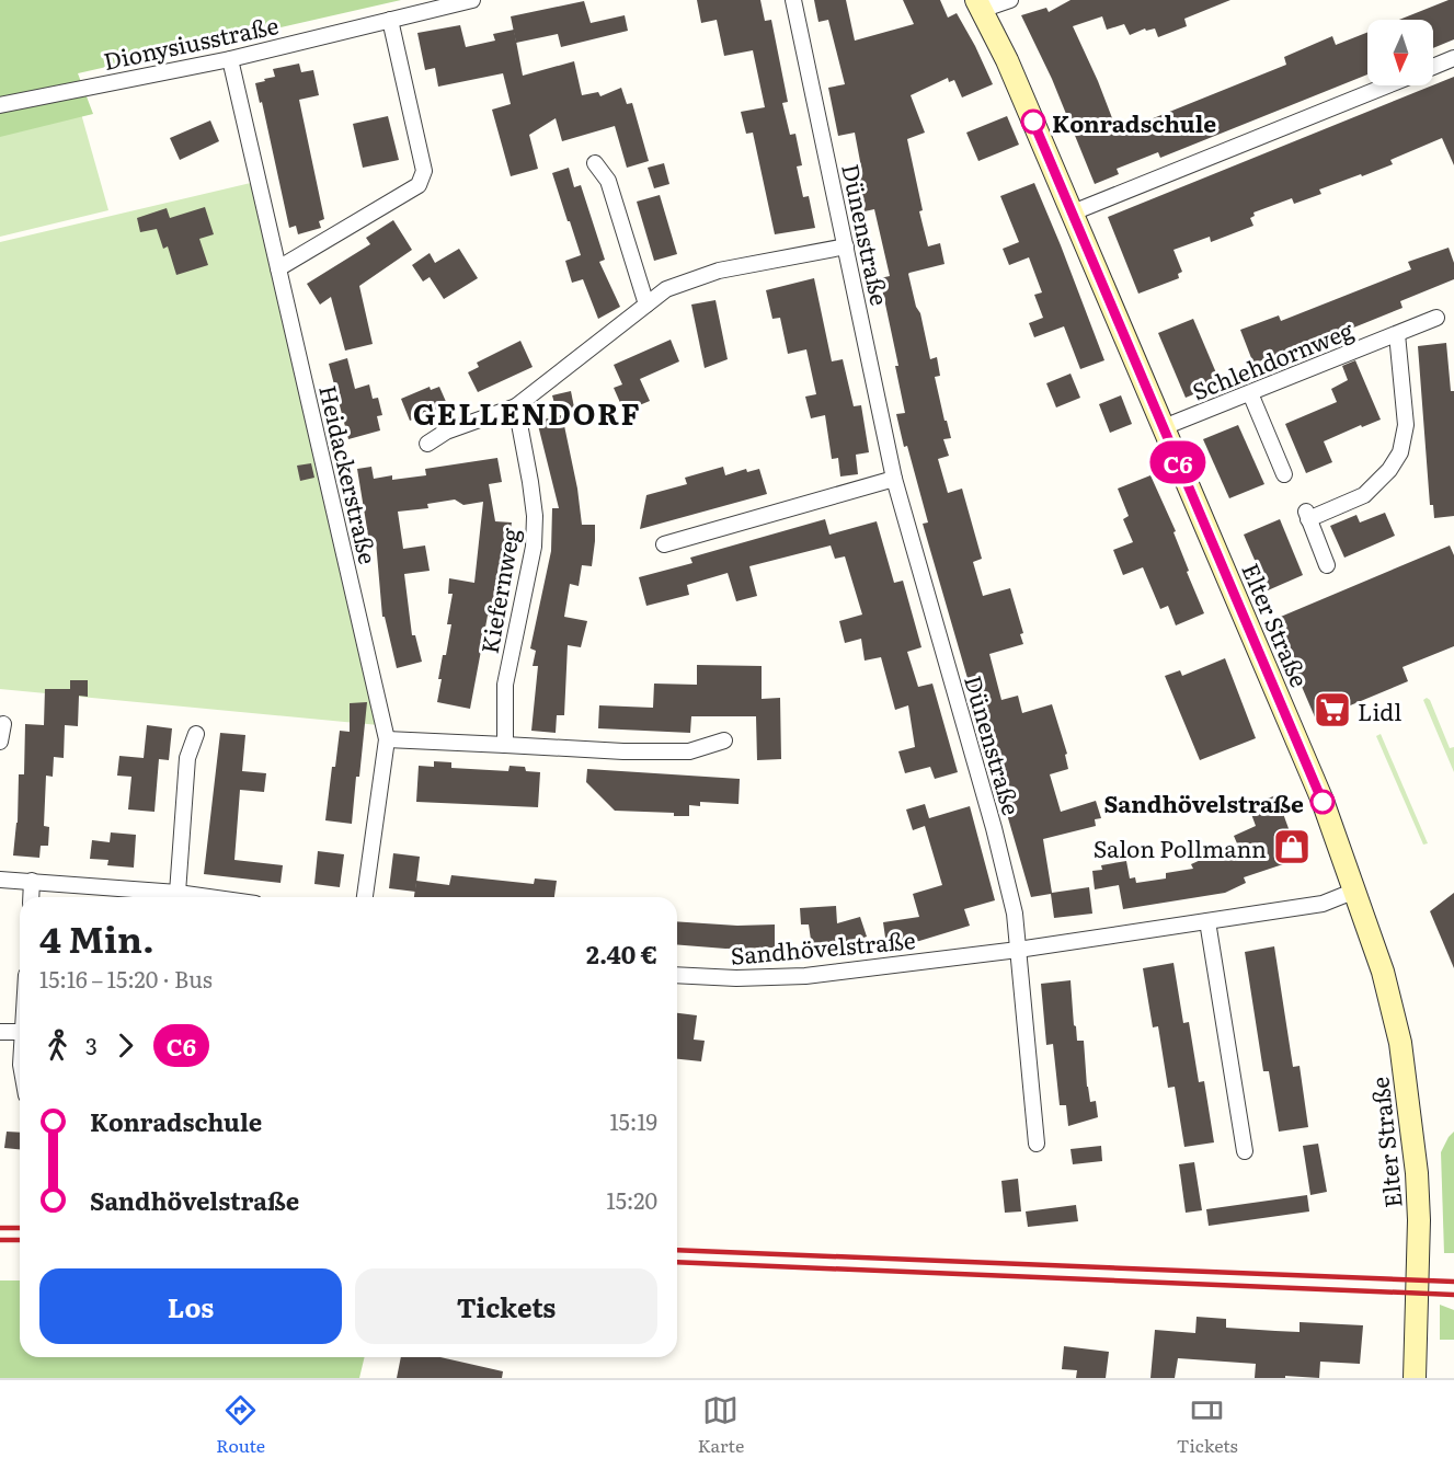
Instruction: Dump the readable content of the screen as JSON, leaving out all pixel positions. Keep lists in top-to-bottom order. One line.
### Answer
{"streets":{"main road":["Elter Straße"],"street":["Dionysiusstraße","Dünenstraße","Schlehdornweg","Heidackerstraße","Kiefernweg","Sandhövelstraße"]},"crossings":[["Dionysiusstraße","Heidackerstraße"],["Dünenstraße","Sandhövelstraße"],["Schlehdornweg","Elter Straße"],["Elter Straße","Sandhövelstraße"]],"districts":["GELLENDORF"],"places":{"other":["Konradschule","Sandhövelstraße"],"supermarket":["Lidl"],"shop":["Salon Pollmann"]},"lines":["bus line C6"],"north":"bottom","page":{"on_map":"C6","heading":["4 Min.","15:16 – 15:20 · Bus","2.40 €"],"legs":["3","C6"],"list":[{"name":"Konradschule","value":"15:19"},{"name":"Sandhövelstraße","value":"15:20"}],"buttons":["Los","Tickets"],"tabs":["Route","Karte","Tickets"]}}
